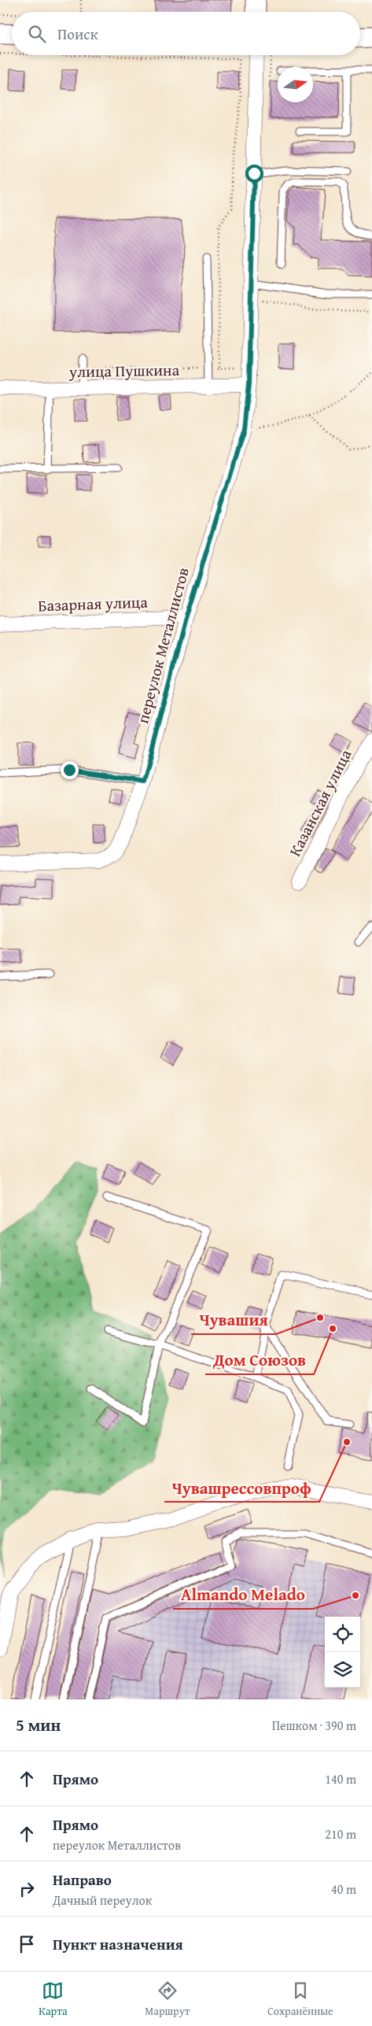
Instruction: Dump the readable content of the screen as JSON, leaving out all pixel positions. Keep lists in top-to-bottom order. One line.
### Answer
{"streets":{"street":["улица Пушкина","Базарная улица","переулок Металлистов","Казанская улица"]},"crossings":[["улица Пушкина","переулок Металлистов"],["Базарная улица","переулок Металлистов"]],"places":["Чувашия","Дом Союзов","Чувашрессовпроф","Almando Melado"],"north":"right","page":{"search":"Поиск","heading":["5 мин","Пешком · 390 m"],"list":[["Прямо","140 m"],["Прямо","переулок Металлистов","210 m"],["Направо","Дачный переулок","40 m"],"Пункт назначения"],"nav":["Карта","Маршрут","Сохранённые"]}}
